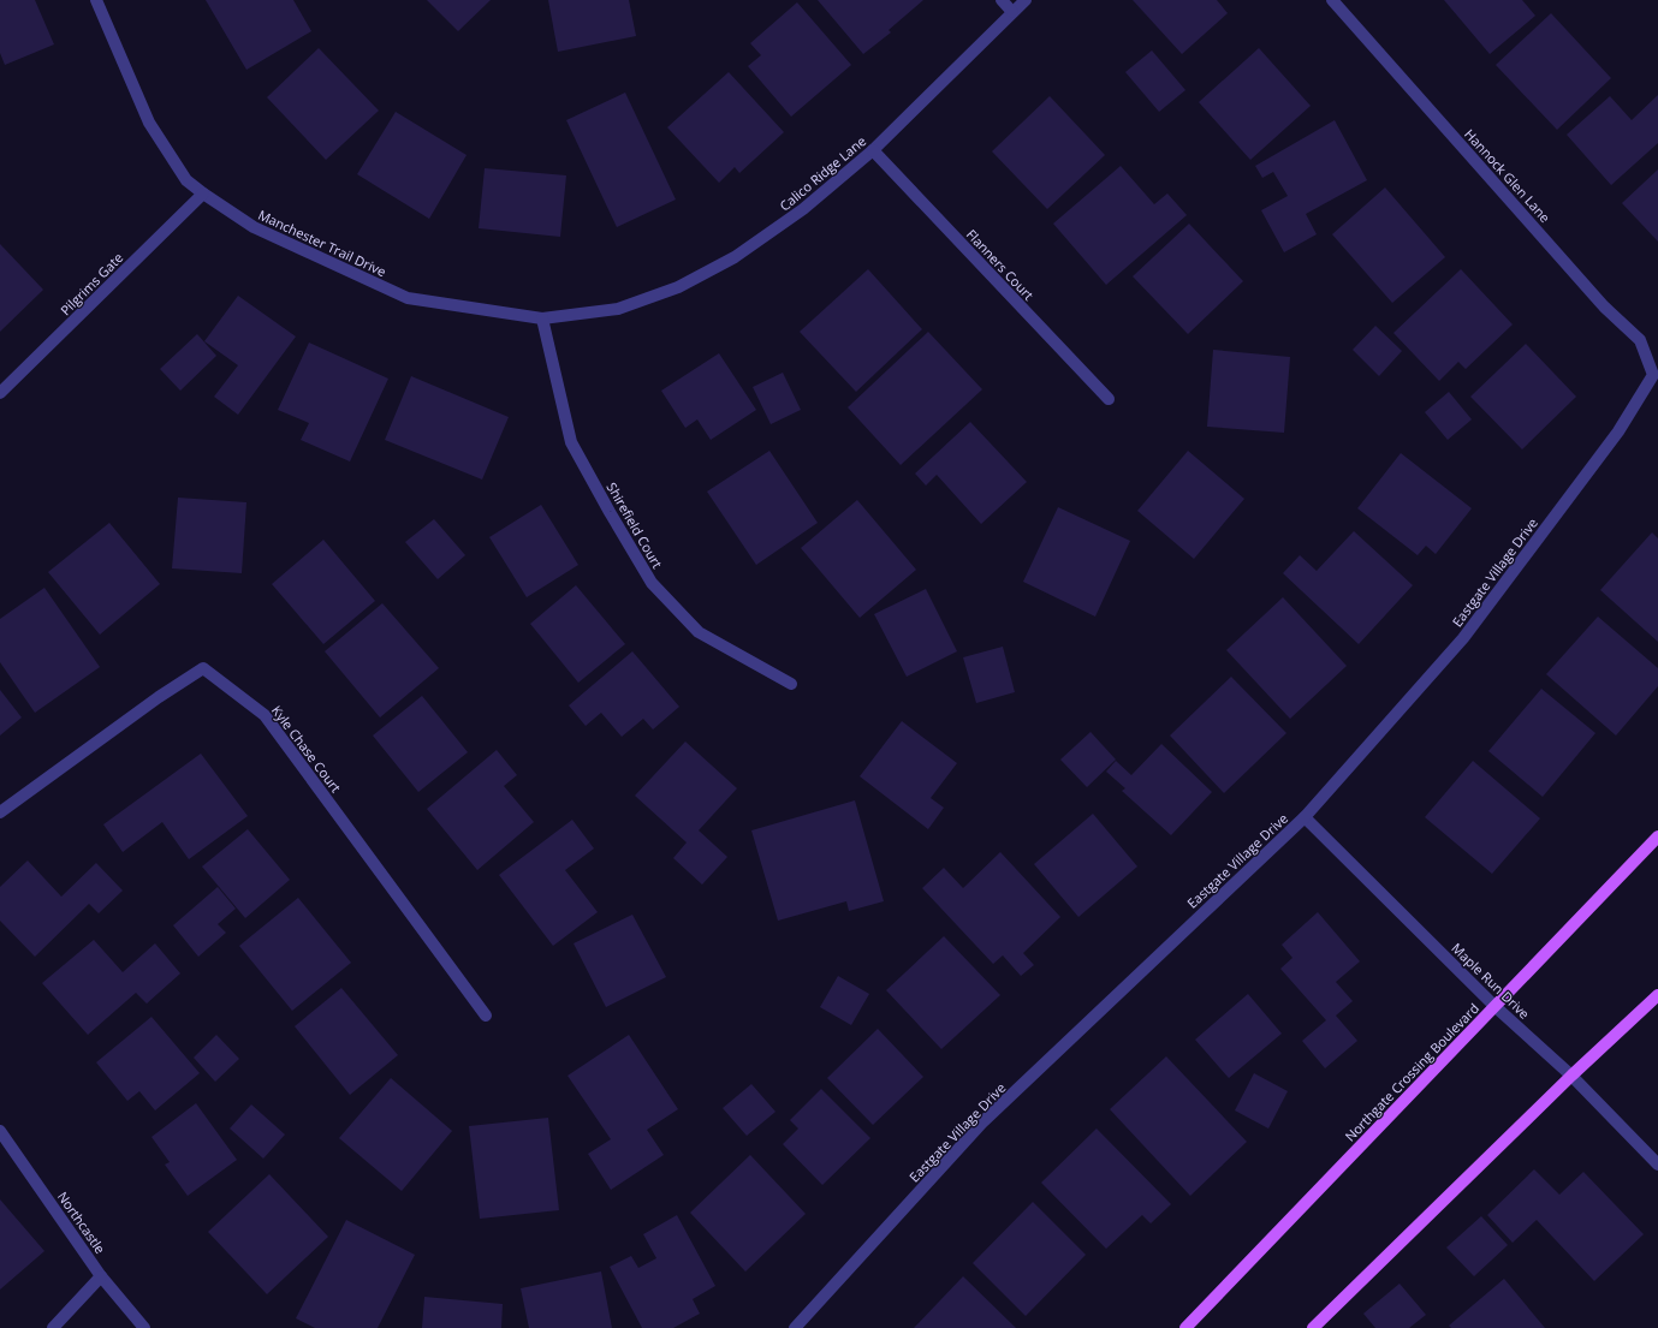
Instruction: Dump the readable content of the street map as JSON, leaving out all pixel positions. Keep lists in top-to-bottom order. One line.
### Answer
{"streets":{"main road":["Northgate Crossing Boulevard"],"street":["Calico Ridge Lane","Hannock Glen Lane","Manchester Trail Drive","Flanners Court","Pilgrims Gate","Shirefield Court","Eastgate Village Drive","Kyle Chase Court","Maple Run Drive","Northcastle"]},"crossings":[["Calico Ridge Lane","Manchester Trail Drive"],["Calico Ridge Lane","Flanners Court"],["Calico Ridge Lane","Shirefield Court"],["Hannock Glen Lane","Eastgate Village Drive"],["Manchester Trail Drive","Pilgrims Gate"],["Manchester Trail Drive","Shirefield Court"],["Eastgate Village Drive","Maple Run Drive"],["Maple Run Drive","Northgate Crossing Boulevard"]]}
